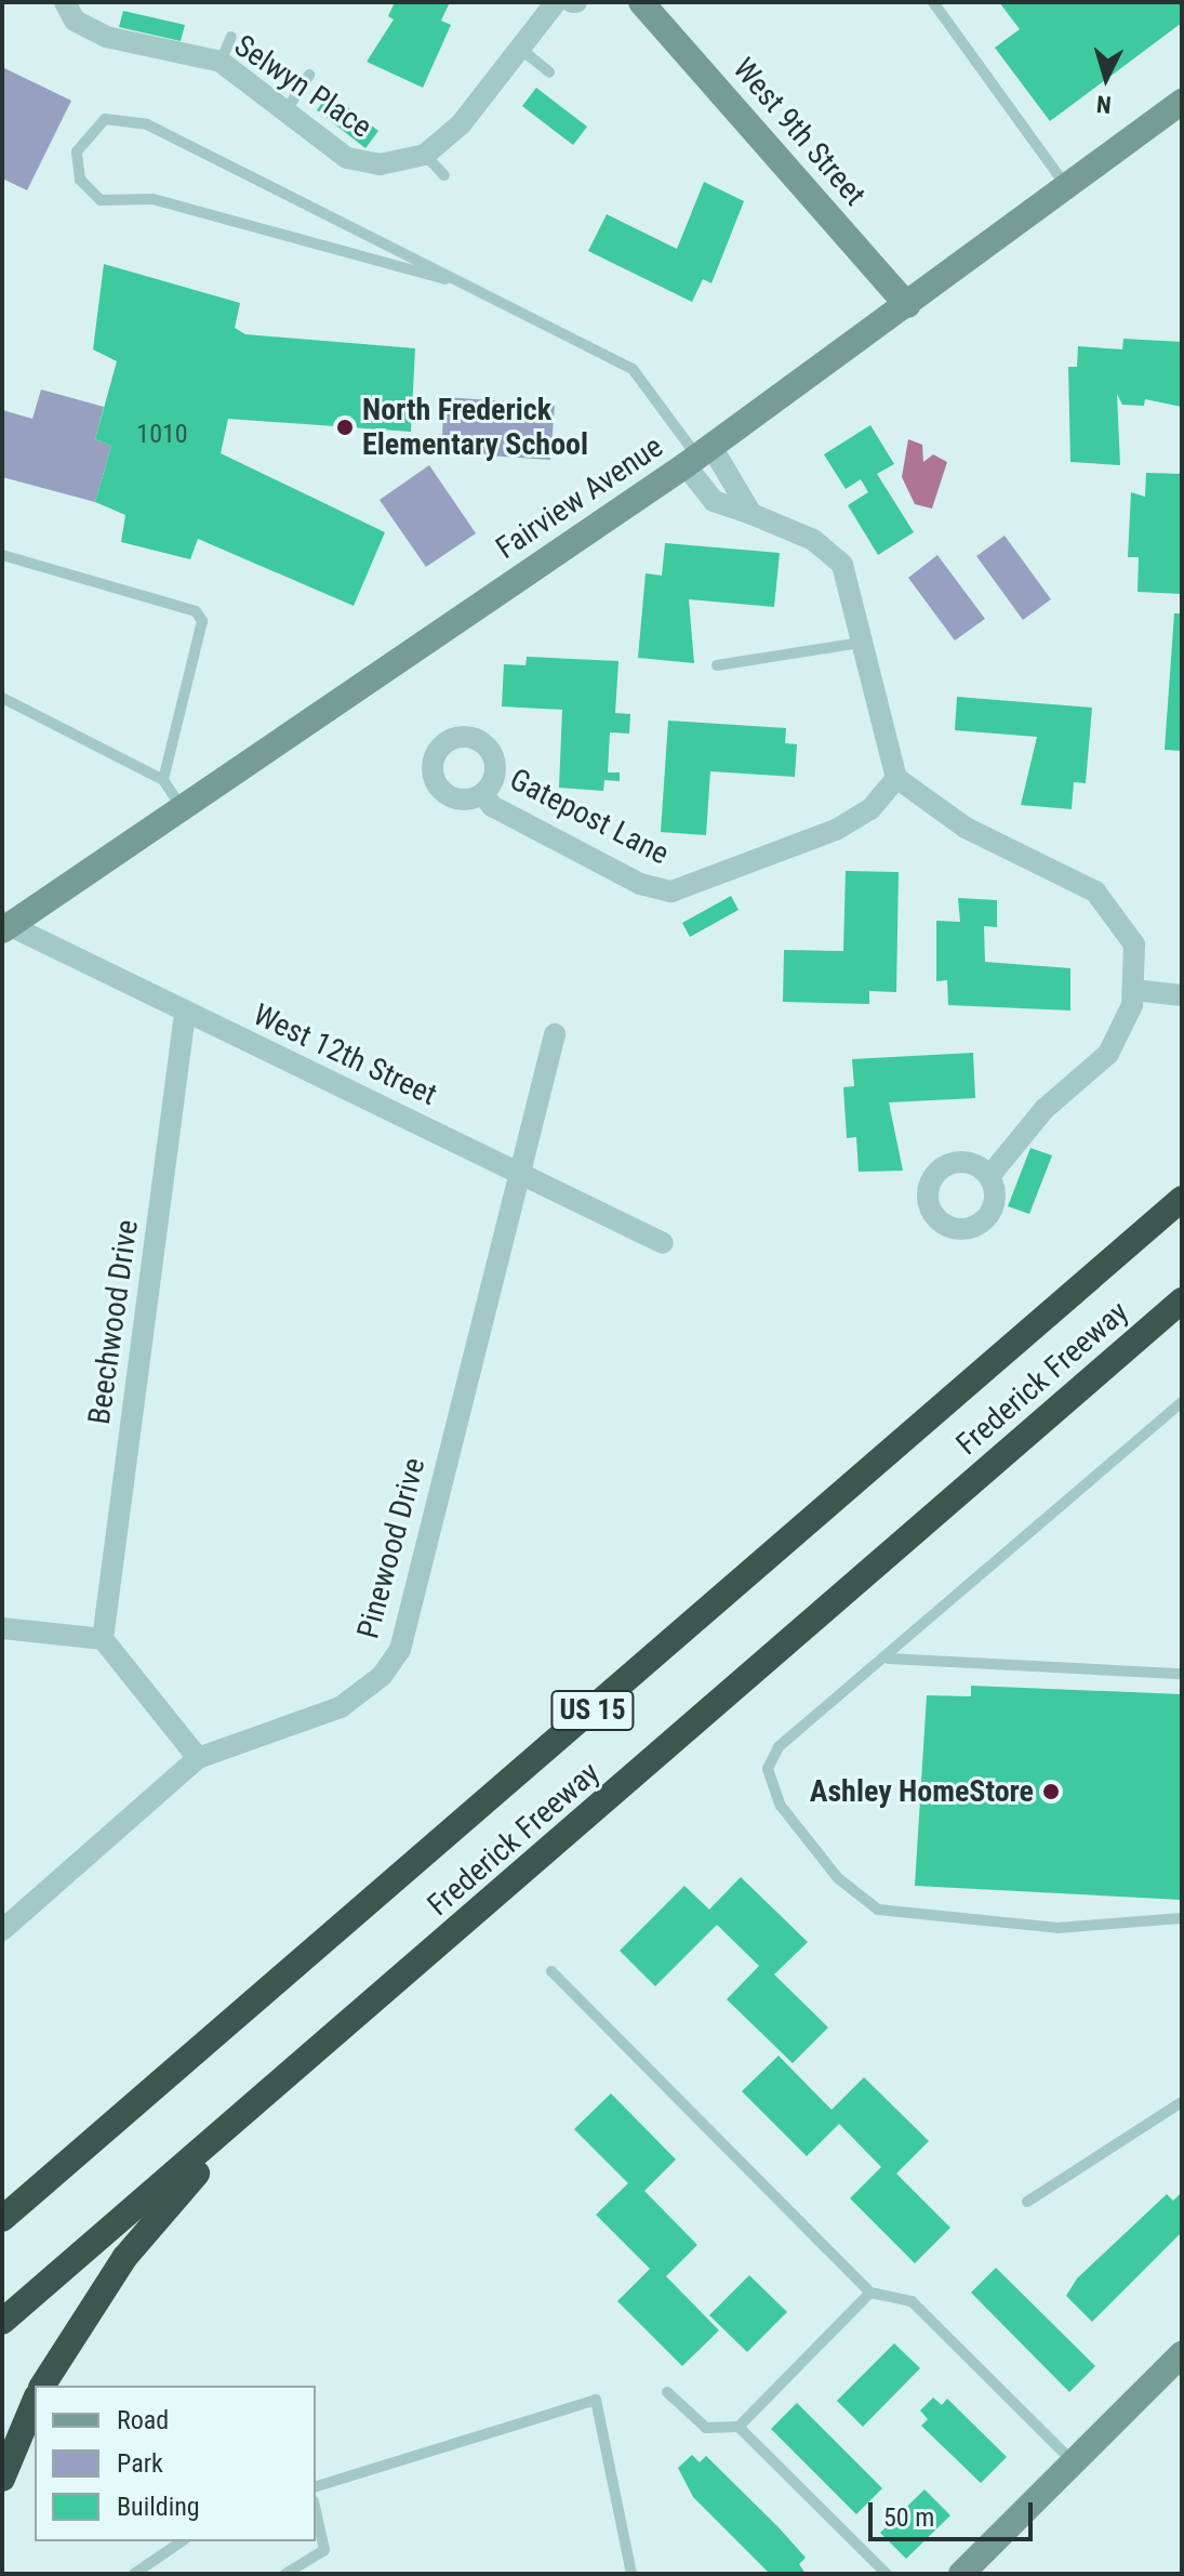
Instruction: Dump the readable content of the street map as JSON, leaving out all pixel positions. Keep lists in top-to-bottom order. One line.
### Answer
{"streets":{"highway":["Frederick Freeway","US 15"],"street":["Selwyn Place","West 9th Street","Fairview Avenue","Gatepost Lane","West 12th Street","Beechwood Drive","Pinewood Drive"]},"crossings":[["West 9th Street","Fairview Avenue"],["Fairview Avenue","West 12th Street"],["West 12th Street","Beechwood Drive"],["West 12th Street","Pinewood Drive"]],"places":["North Frederick Elementary School","Ashley HomeStore"],"house_numbers":["1010"],"legend":["Road","Park","Building"],"scale_bar":"50 m","north":"bottom"}
